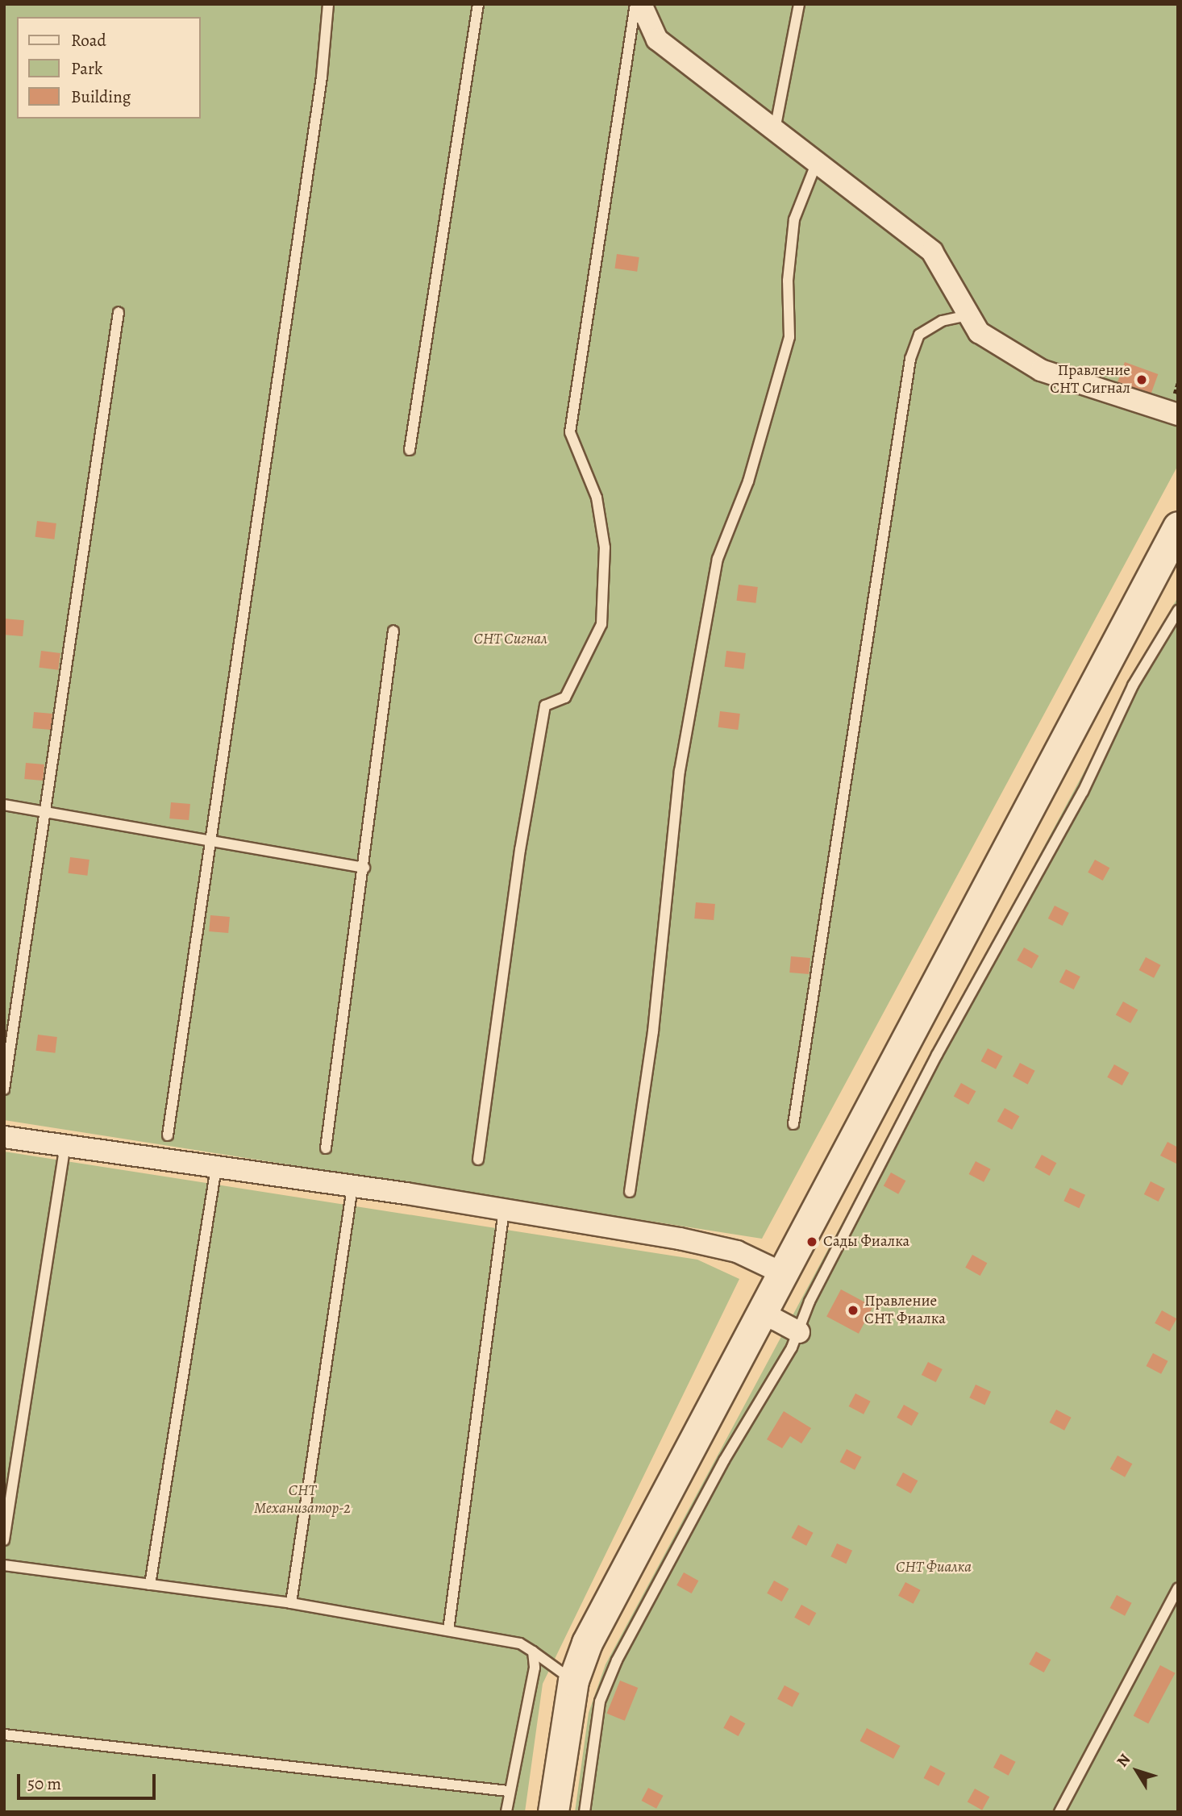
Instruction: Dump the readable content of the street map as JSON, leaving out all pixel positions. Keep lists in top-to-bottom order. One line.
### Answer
{"parks":["СНТ Сигнал","СНТ Механизатор-2","СНТ Фиалка"],"places":["Правление СНТ Сигнал","Сады Фиалка","Правление СНТ Фиалка"],"legend":["Road","Park","Building"],"scale_bar":"50 m","north":"top left"}
